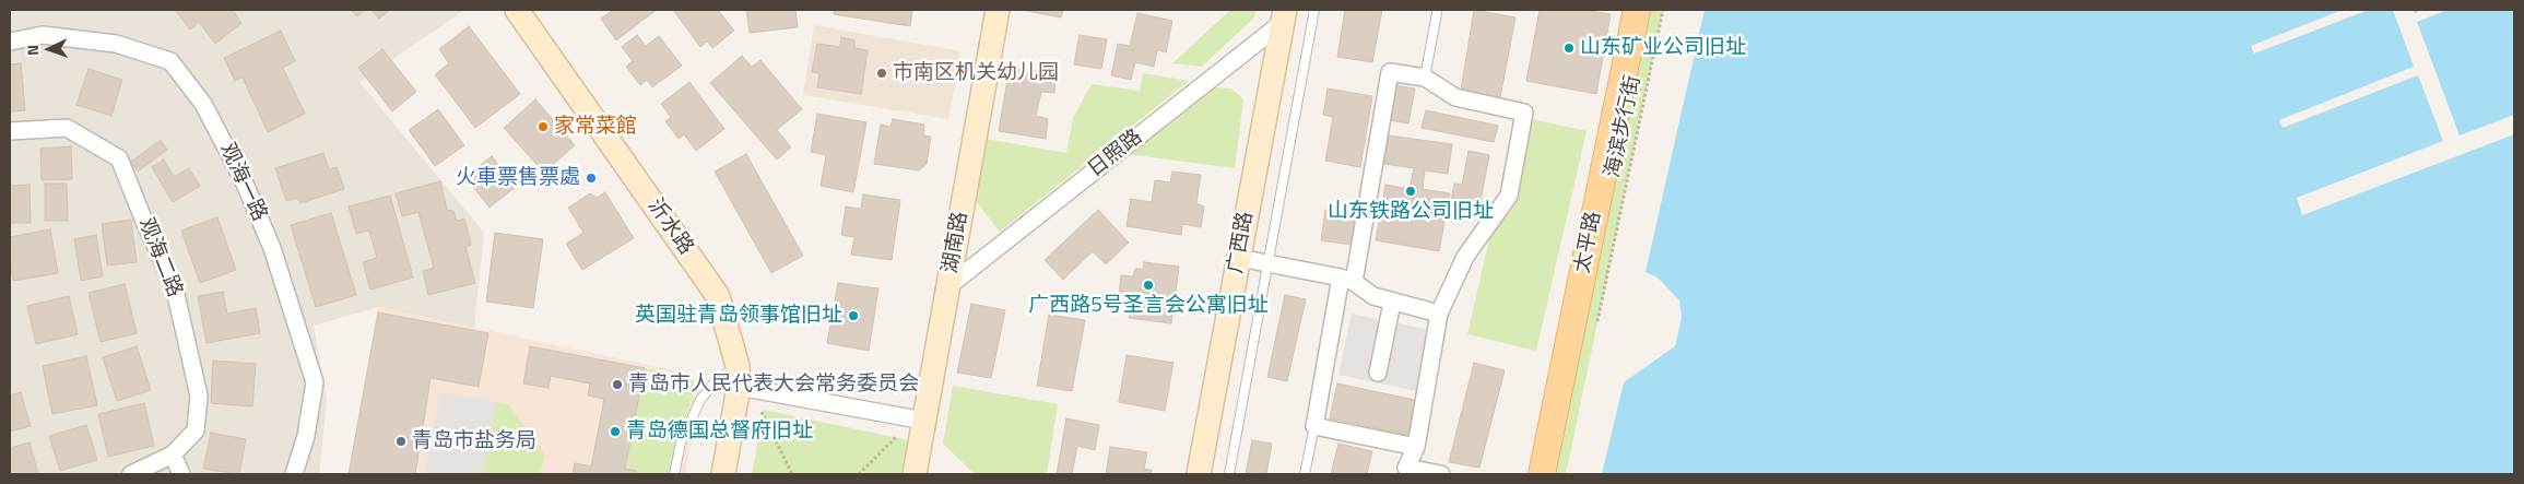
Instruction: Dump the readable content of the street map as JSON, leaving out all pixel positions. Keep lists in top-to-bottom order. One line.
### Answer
{"streets":{"main road":["太平路"],"street":["日照路","观海一路","沂水路","湖南路","广西路","观海二路"],"path":["海滨步行街"]},"crossings":[["日照路","湖南路"],["日照路","广西路"]],"places":["山东矿业公司旧址","市南区机关幼儿园","家常菜館","火車票售票處","山东铁路公司旧址","广西路5号圣言会公寓旧址","英国驻青岛领事馆旧址","青岛市人民代表大会常务委员会","青岛德国总督府旧址","青岛市盐务局"],"north":"left"}
